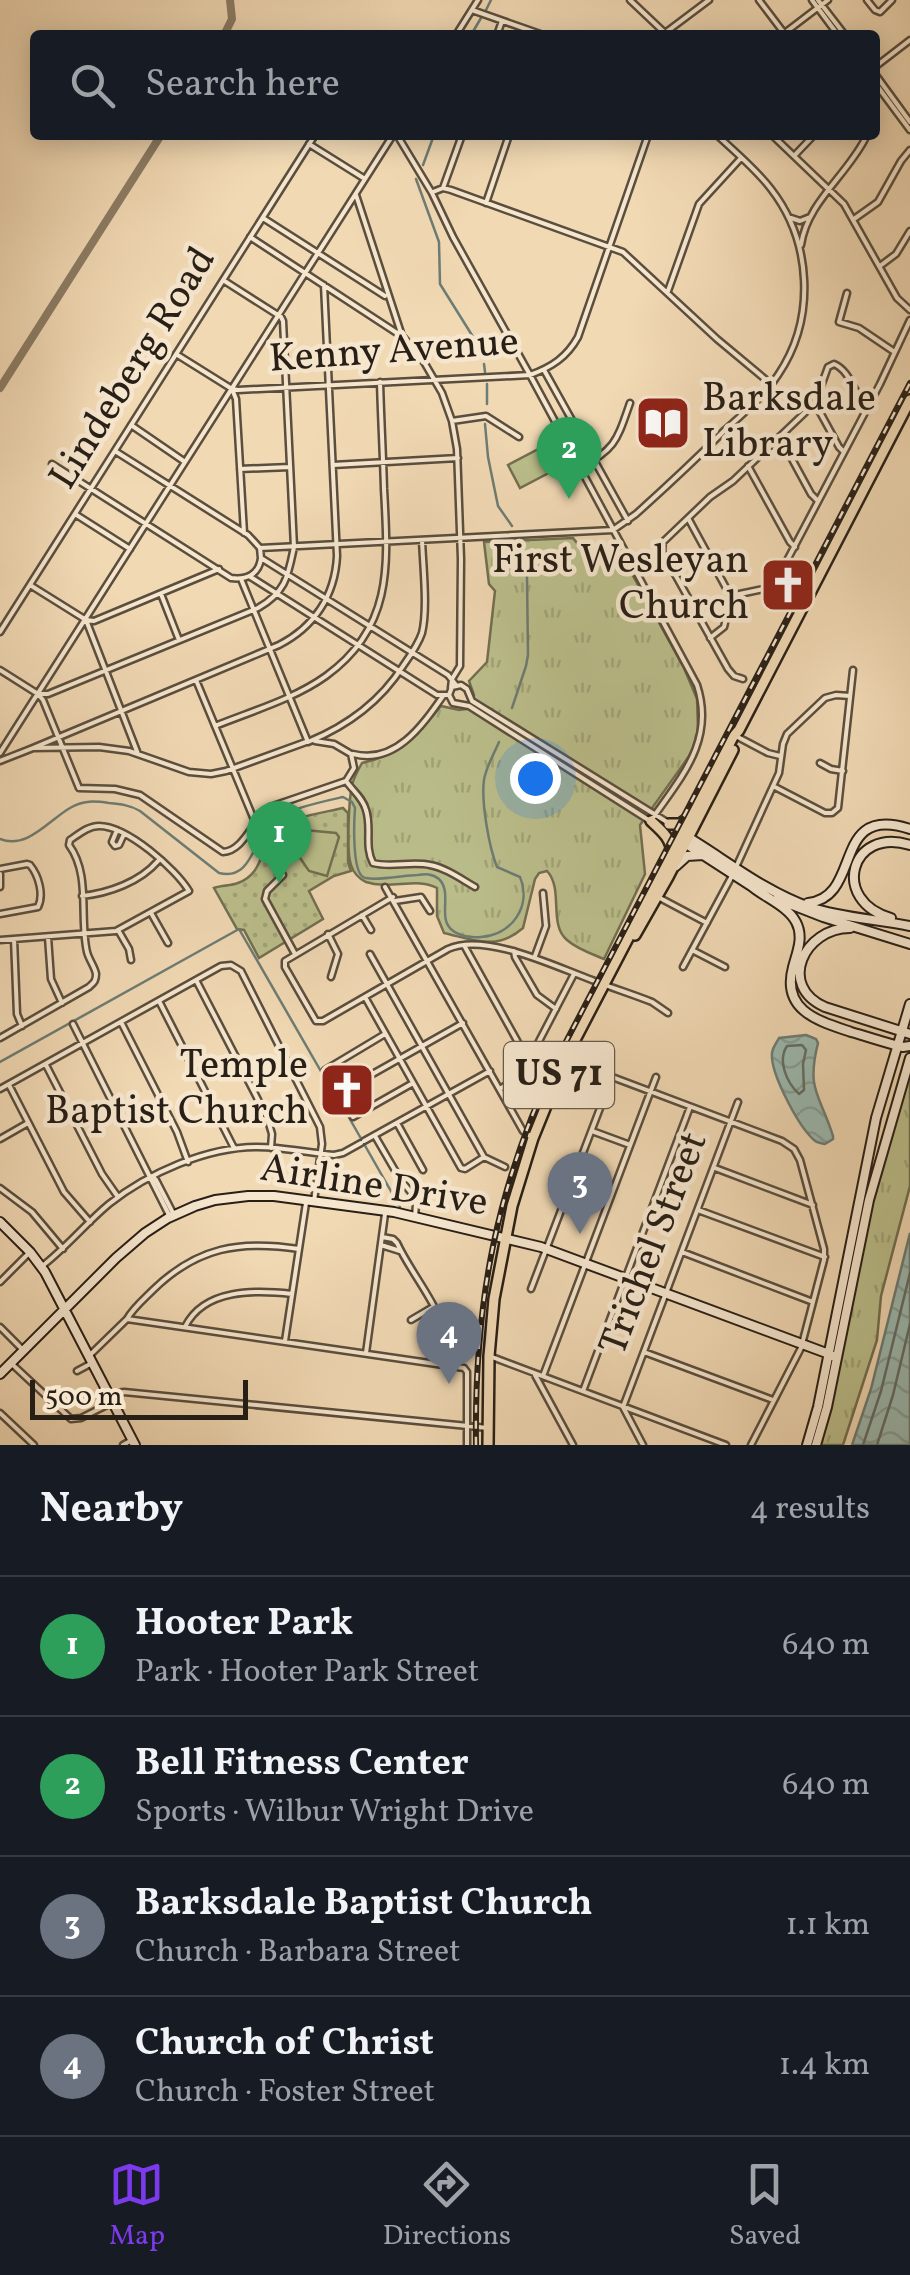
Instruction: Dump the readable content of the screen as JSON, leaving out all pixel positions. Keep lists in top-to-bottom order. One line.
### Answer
{"streets":{"main road":["US 71","Airline Drive"],"street":["Kenny Avenue","Lindeberg Road","Trichel Street"]},"crossings":[["Kenny Avenue","Lindeberg Road"],["US 71","Airline Drive"],["Airline Drive","Trichel Street"]],"places":{"library":["Barksdale Library"],"church":["First Wesleyan Church","Temple Baptist Church"]},"scale_bar":"500 m","page":{"search":"Search here","pins":["2","1","3","4"],"scale":"500 m","heading":["Nearby","4 results"],"list":[{"mark":"1","name":"Hooter Park","note":"Park · Hooter Park Street","value":"640 m"},{"mark":"2","name":"Bell Fitness Center","note":"Sports · Wilbur Wright Drive","value":"640 m"},{"mark":"3","name":"Barksdale Baptist Church","note":"Church · Barbara Street","value":"1.1 km"},{"mark":"4","name":"Church of Christ","note":"Church · Foster Street","value":"1.4 km"}],"nav":["Map","Directions","Saved"]}}
